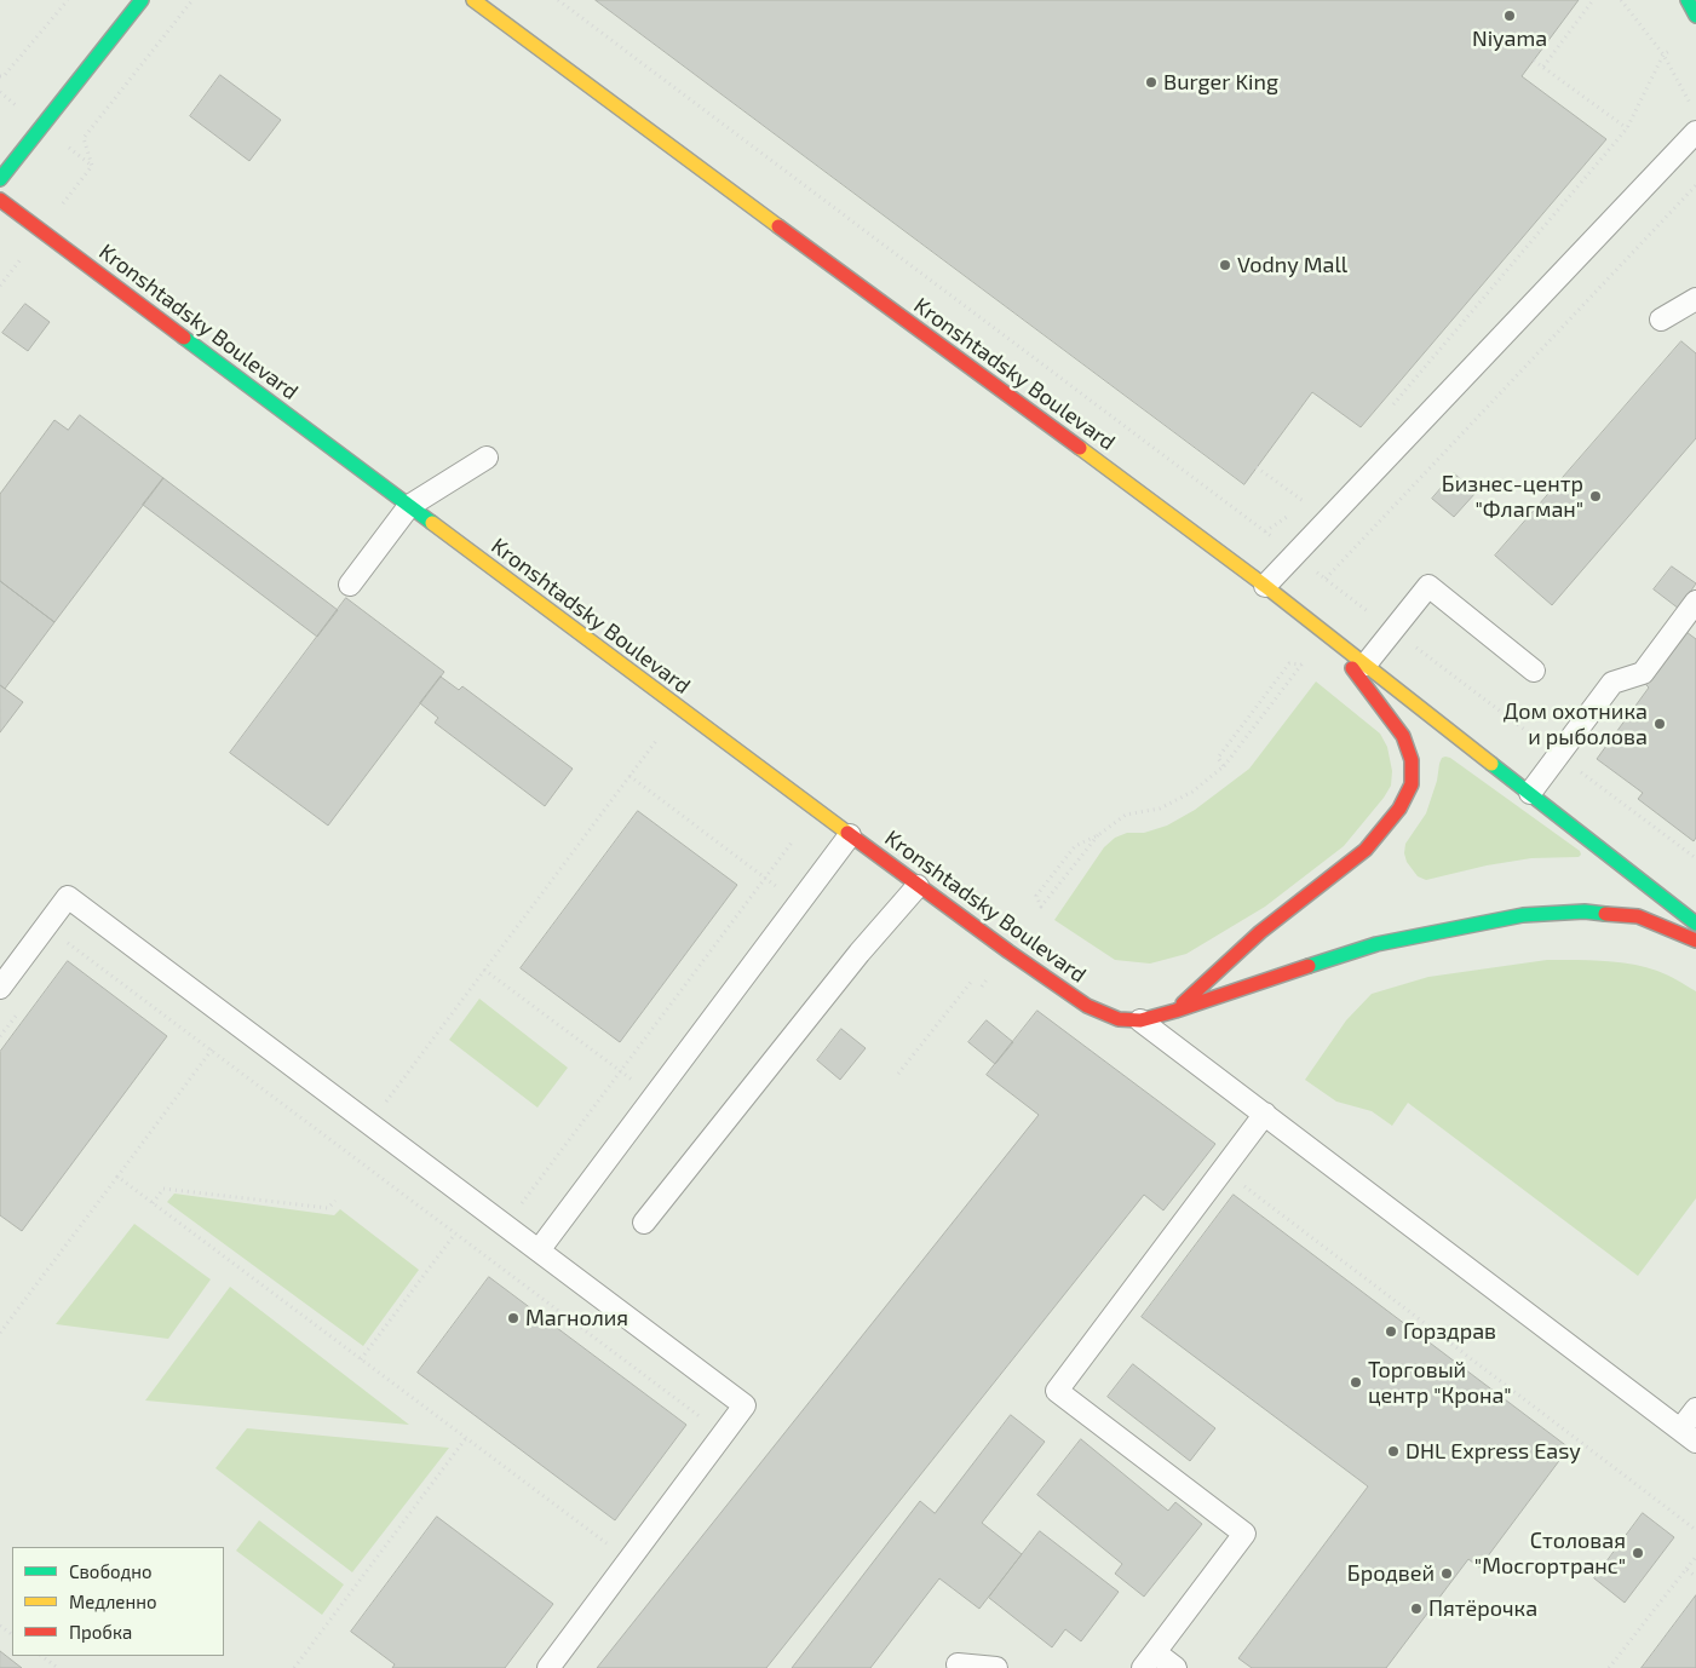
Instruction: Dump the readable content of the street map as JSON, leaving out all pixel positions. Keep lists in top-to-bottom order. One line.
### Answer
{"streets":{"main road":["Kronshtadsky Boulevard"]},"places":["Niyama","Burger King","Vodny Mall","Бизнес-центр \"Флагман\"","Дом охотника и рыболова","Магнолия","Горздрав","Торговый центр \"Крона\"","DHL Express Easy","Столовая \"Мосгортранс\"","Бродвей","Пятёрочка"],"legend":["Свободно","Медленно","Пробка"]}
